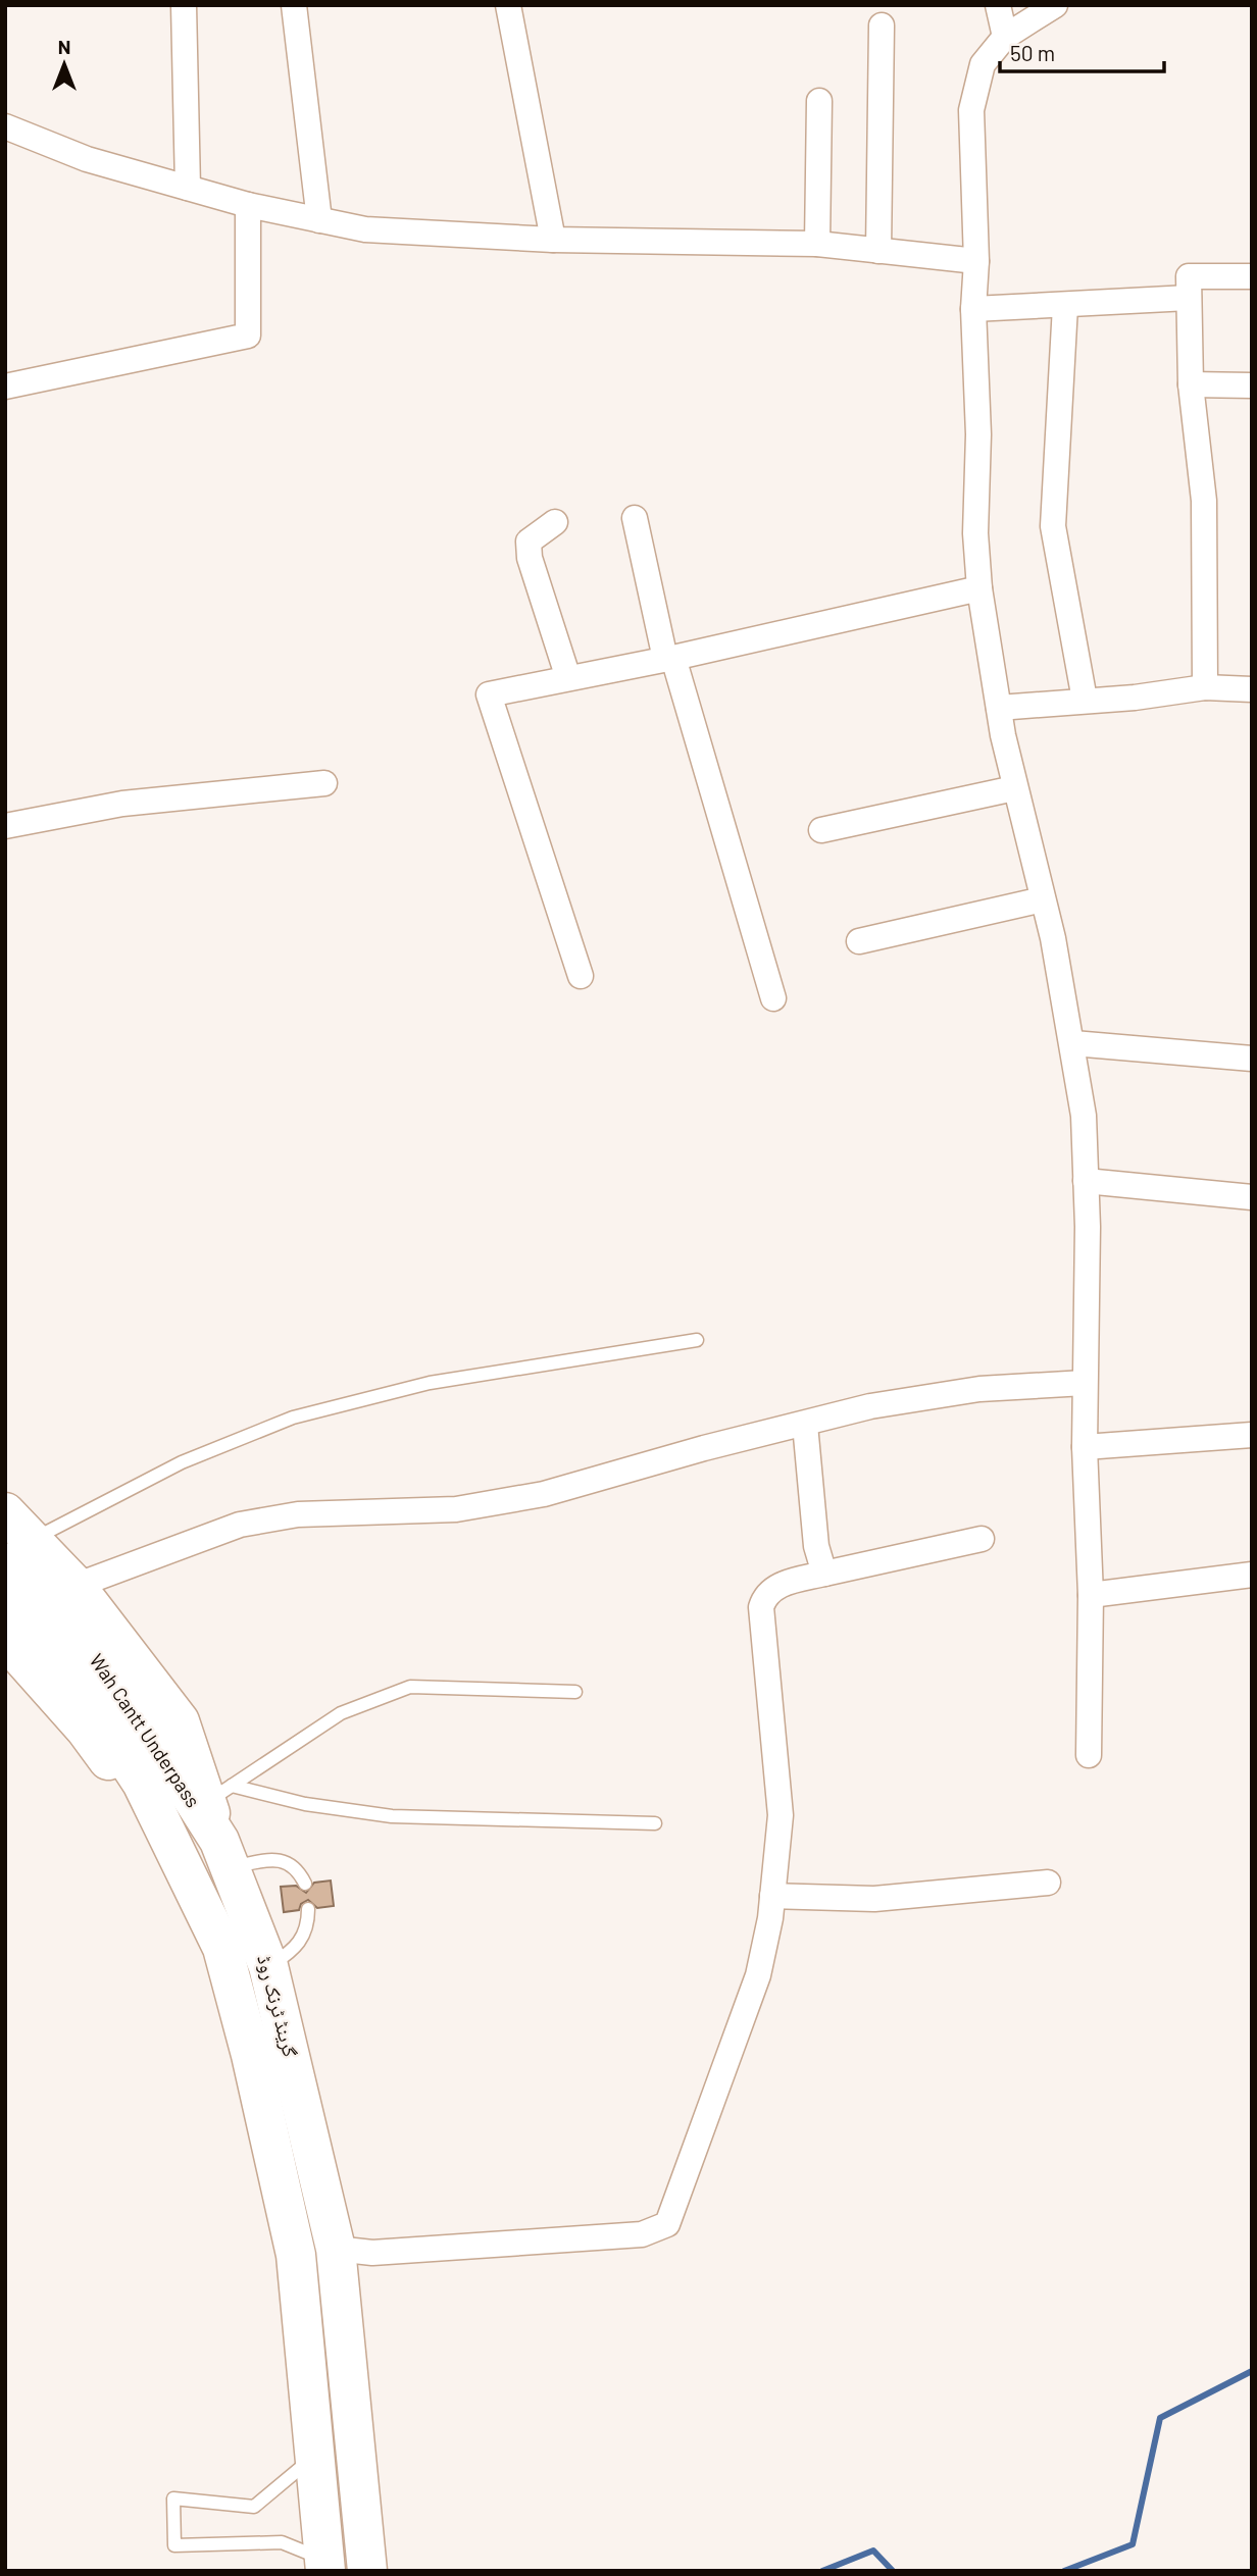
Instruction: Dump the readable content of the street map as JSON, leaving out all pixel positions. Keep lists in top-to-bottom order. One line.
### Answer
{"streets":{"main road":["Wah Cantt Underpass","گرینڈ ٹرنک روڈ"]},"crossings":[["Wah Cantt Underpass","گرینڈ ٹرنک روڈ"]],"scale_bar":"50 m","north":"top"}
